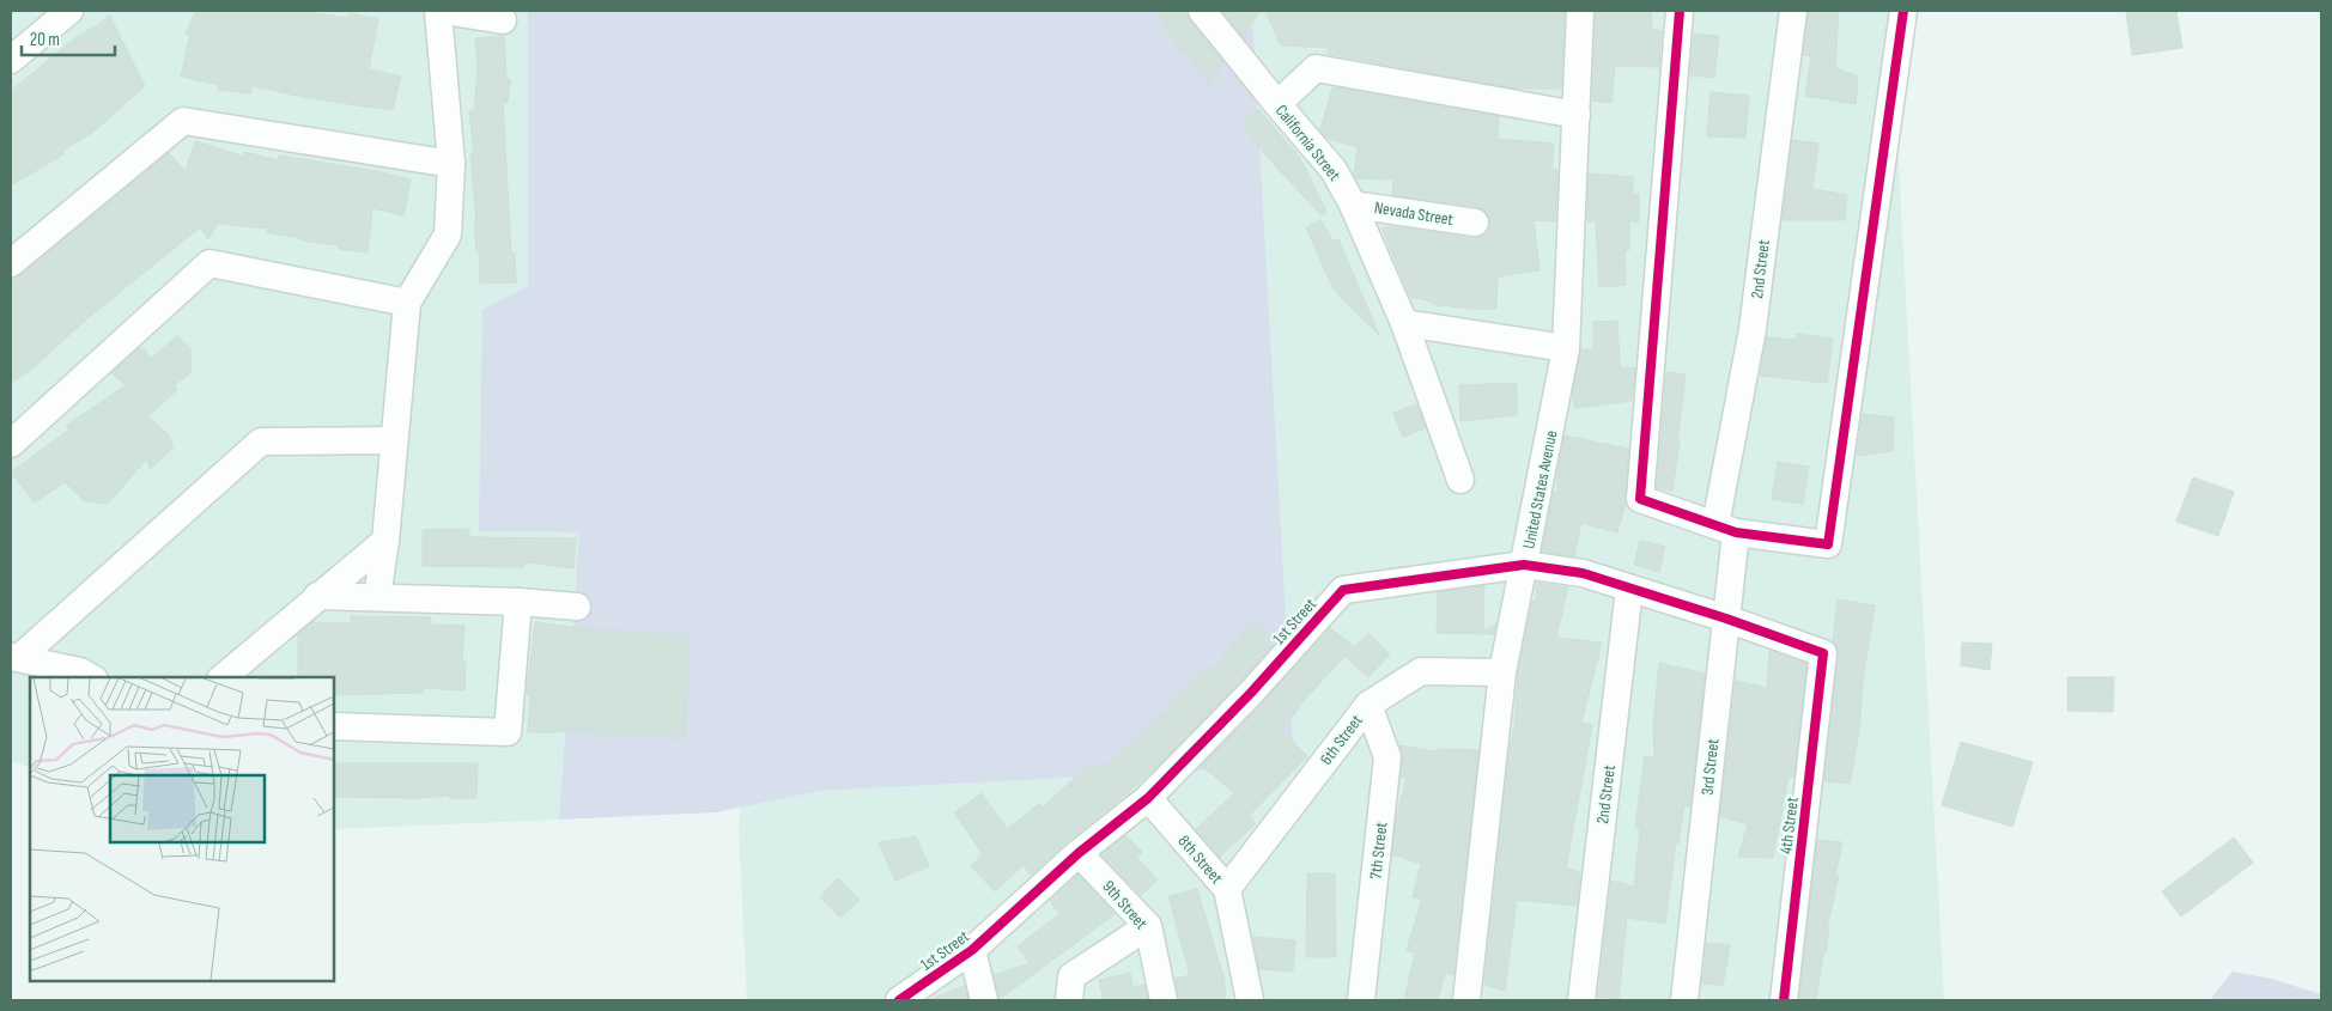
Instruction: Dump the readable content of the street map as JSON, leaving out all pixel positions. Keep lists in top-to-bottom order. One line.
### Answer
{"streets":{"street":["California Street","Nevada Street","2nd Street","United States Avenue","1st Street","6th Street","3rd Street","4th Street","7th Street","8th Street","9th Street"]},"crossings":[["California Street","Nevada Street"],["2nd Street","1st Street"],["2nd Street","3rd Street"],["United States Avenue","1st Street"],["United States Avenue","6th Street"],["1st Street","3rd Street"],["1st Street","4th Street"],["1st Street","8th Street"],["1st Street","9th Street"],["6th Street","7th Street"],["6th Street","8th Street"]],"scale_bar":"20 m"}
